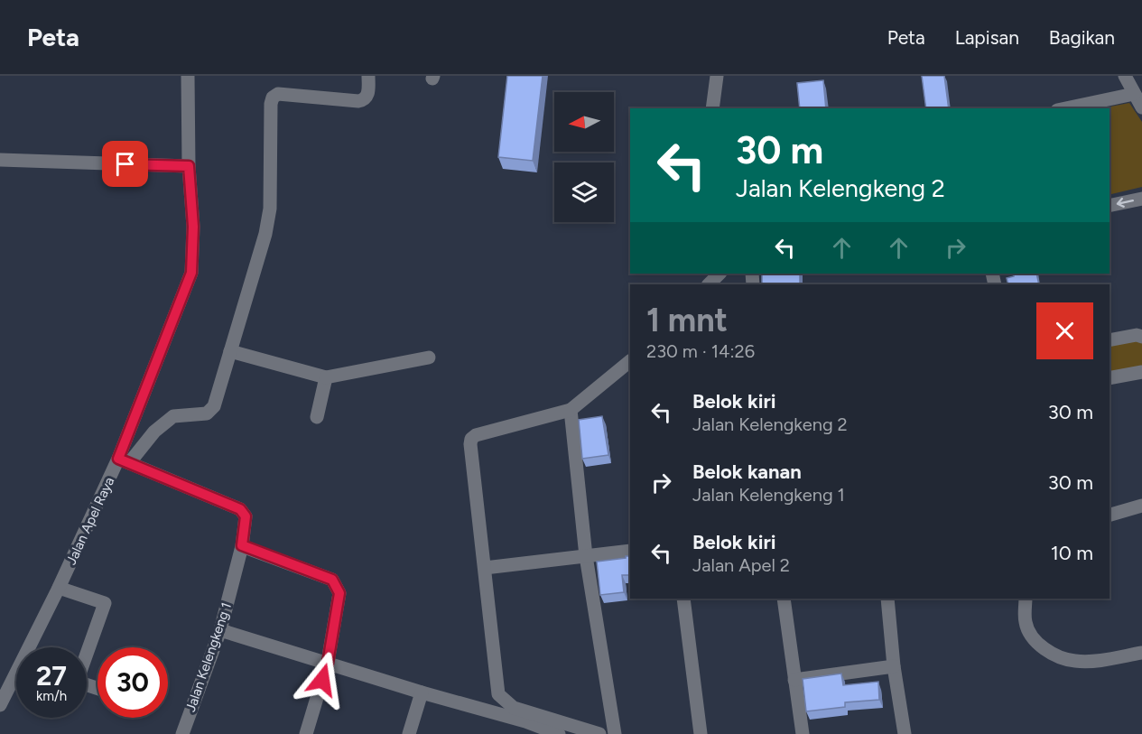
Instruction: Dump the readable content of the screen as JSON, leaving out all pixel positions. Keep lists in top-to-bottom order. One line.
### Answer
{"streets":{"street":["Jalan Apel Raya","Jalan Kelengkeng 1"]},"crossings":[["Jalan Apel Raya","Jalan Kelengkeng 1"]],"north":"left","page":{"header":"Peta","nav":["Peta","Lapisan","Bagikan"],"turn":["30 m","Jalan Kelengkeng 2"],"heading":["1 mnt","230 m · 14:26"],"list":[{"name":"Belok kiri","note":"Jalan Kelengkeng 2","value":"30 m"},{"name":"Belok kanan","note":"Jalan Kelengkeng 1","value":"30 m"},{"name":"Belok kiri","note":"Jalan Apel 2","value":"10 m"}],"speed":"27 km/h","limit":"30"}}
